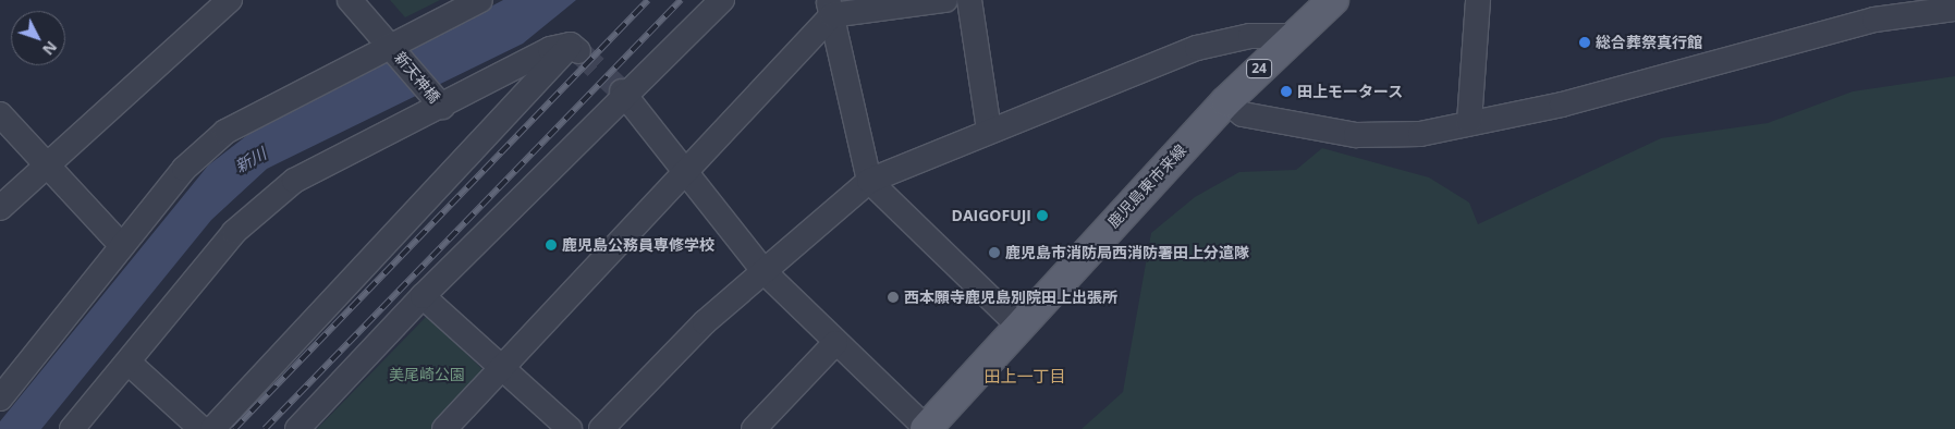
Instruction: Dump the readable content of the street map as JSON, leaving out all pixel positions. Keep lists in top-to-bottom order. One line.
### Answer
{"streets":{"main road":["24","鹿児島東市来線"],"street":["新天神橋"]},"districts":["田上一丁目"],"water":["新川"],"parks":["美尾崎公園"],"places":["総合葬祭真行館","田上モータース","DAIGOFUJI","鹿児島公務員専修学校","鹿児島市消防局西消防署田上分遣隊","西本願寺鹿児島別院田上出張所"],"north":"bottom right"}
